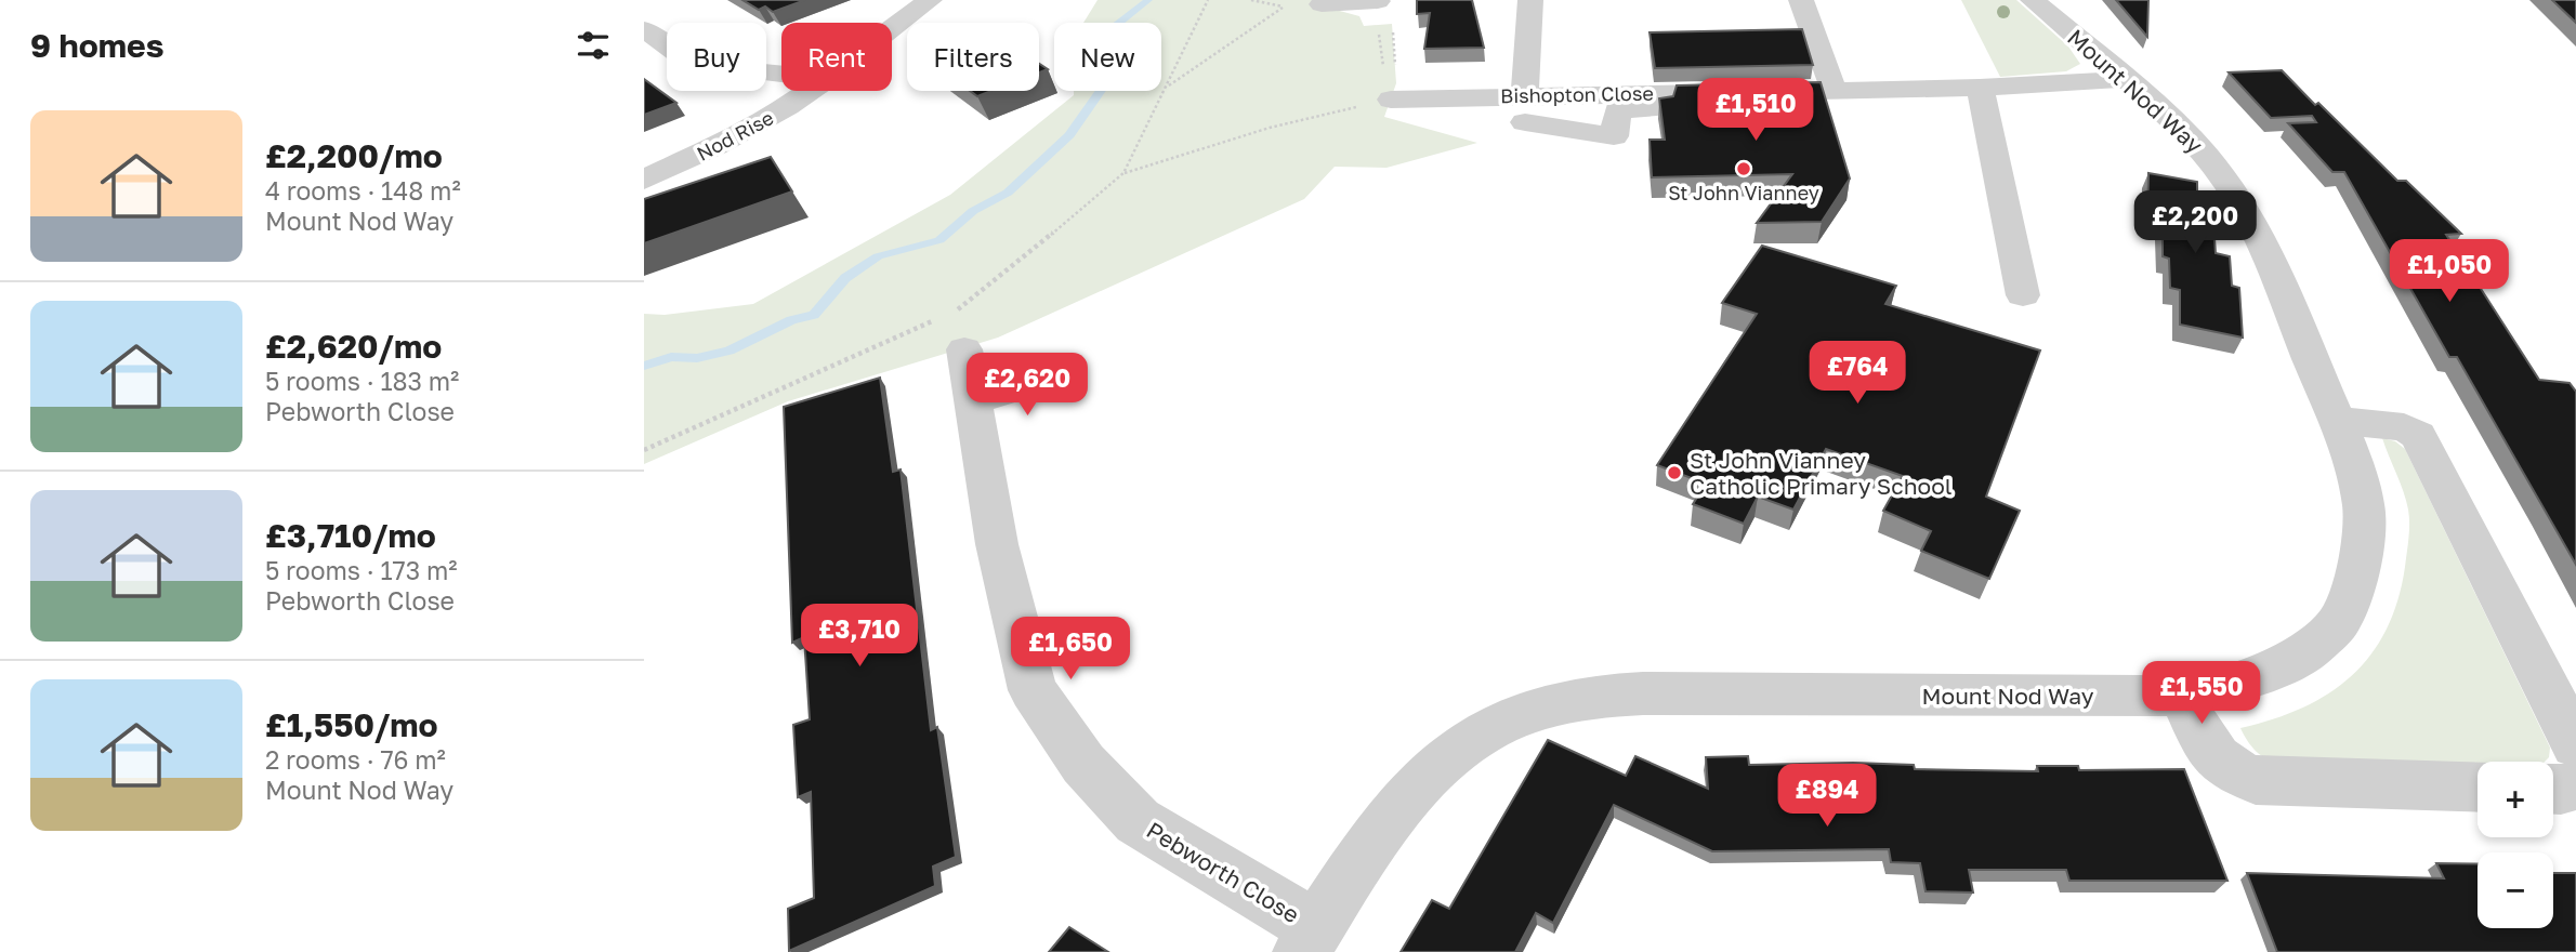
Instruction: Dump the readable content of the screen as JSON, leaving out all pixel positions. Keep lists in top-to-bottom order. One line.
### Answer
{"streets":{"street":["Mount Nod Way","Bishopton Close","Nod Rise","Pebworth Close"]},"crossings":[["Mount Nod Way","Bishopton Close"],["Mount Nod Way","Pebworth Close"]],"places":["St John Vianney","St John Vianney Catholic Primary School"],"page":{"heading":"9 homes","chip":["Buy","Rent","Filters","New"],"price":["£1,510","£2,200","£1,050","£764","£2,620","£3,710","£1,650","£1,550","£894"],"list":[{"name":"£2,200/mo","note":"4 rooms · 148 m² · Mount Nod Way"},{"name":"£2,620/mo","note":"5 rooms · 183 m² · Pebworth Close"},{"name":"£3,710/mo","note":"5 rooms · 173 m² · Pebworth Close"},{"name":"£1,550/mo","note":"2 rooms · 76 m² · Mount Nod Way"}],"map_buttons":["+","−"]}}
